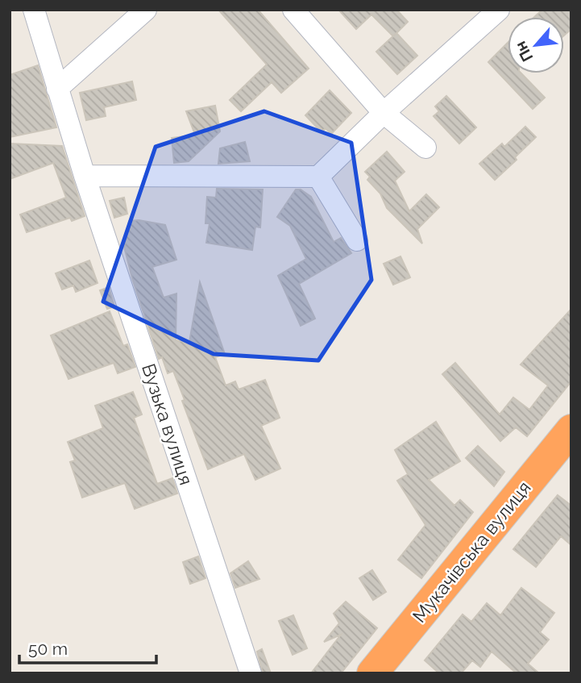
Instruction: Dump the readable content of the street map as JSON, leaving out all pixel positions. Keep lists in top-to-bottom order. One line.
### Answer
{"streets":{"highway":["Мукачівська вулиця"],"street":["Вузька вулиця"]},"scale_bar":"50 m","north":"bottom left"}
